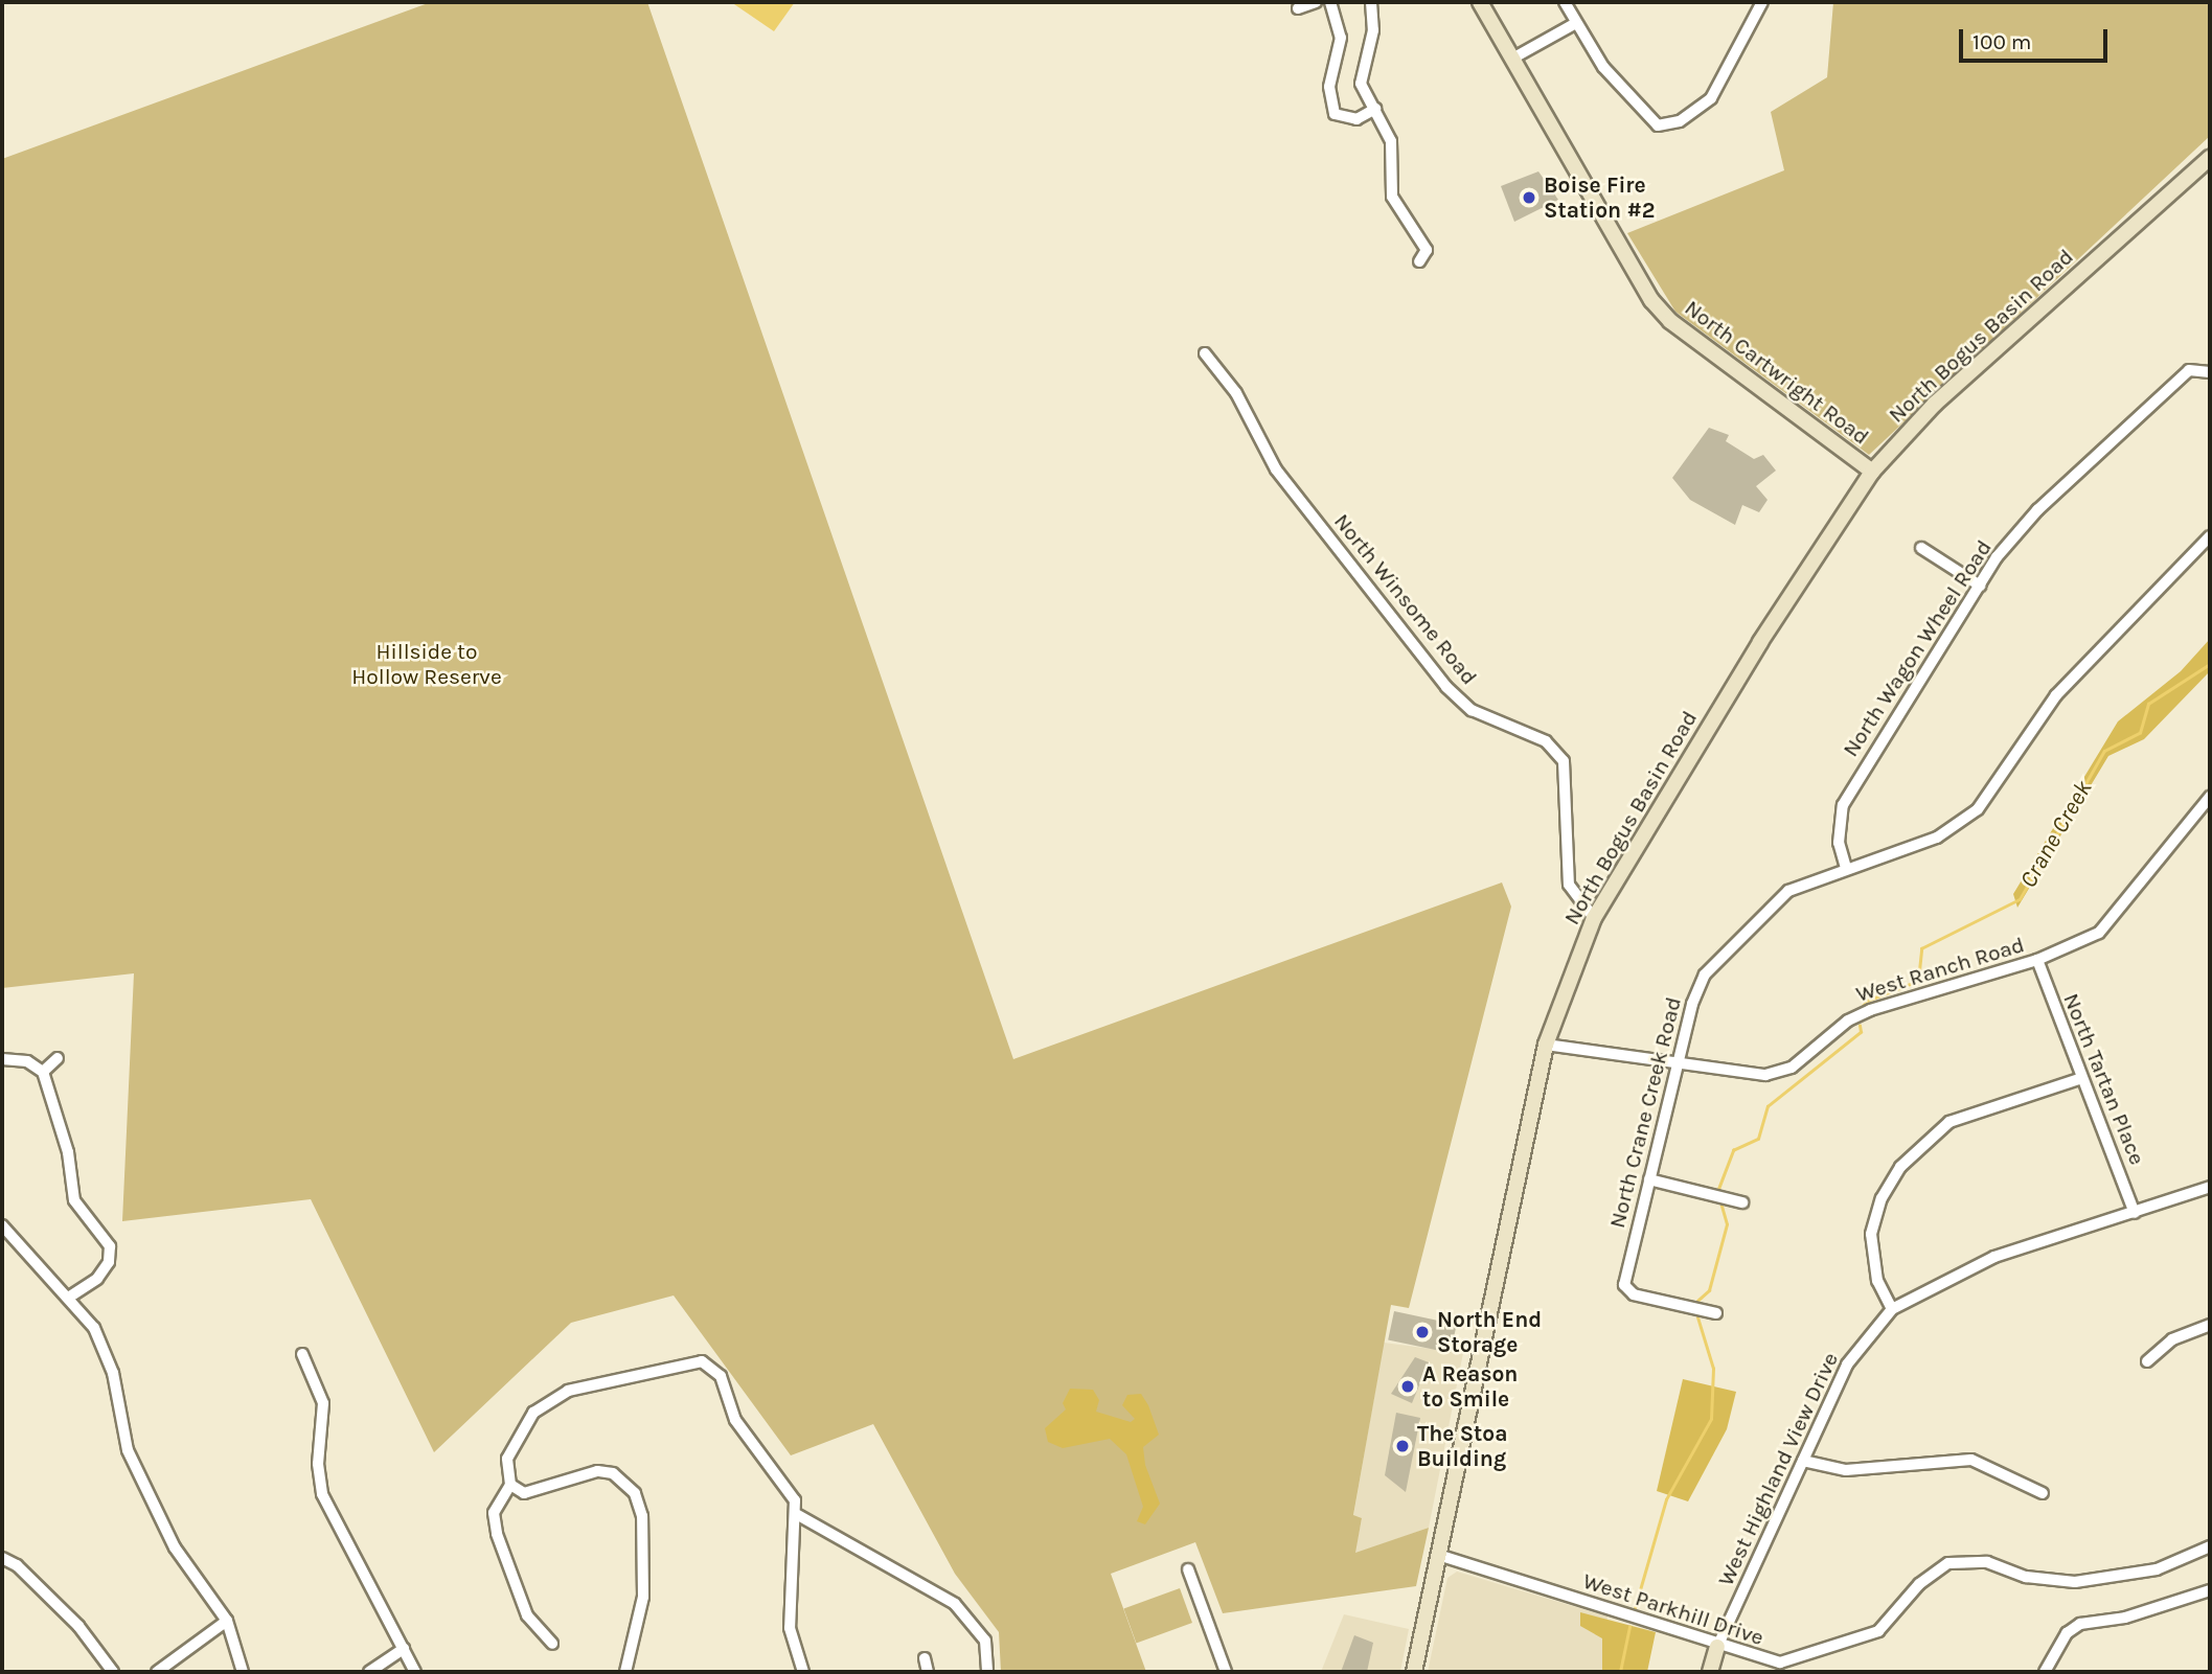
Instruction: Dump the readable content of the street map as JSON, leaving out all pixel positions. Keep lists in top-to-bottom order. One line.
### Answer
{"streets":{"street":["North Bogus Basin Road","North Cartwright Road","North Winsome Road","North Wagon Wheel Road","West Ranch Road","North Tartan Place","North Crane Creek Road","West Highland View Drive","West Parkhill Drive"]},"crossings":[["North Bogus Basin Road","North Cartwright Road"],["North Bogus Basin Road","North Winsome Road"],["North Bogus Basin Road","West Ranch Road"],["North Bogus Basin Road","West Parkhill Drive"],["North Wagon Wheel Road","North Crane Creek Road"],["West Ranch Road","North Tartan Place"],["West Ranch Road","North Crane Creek Road"],["North Tartan Place","West Highland View Drive"],["West Highland View Drive","West Parkhill Drive"]],"water":["Crane Creek"],"parks":["Hillside to Hollow Reserve"],"places":["Boise Fire Station #2","North End Storage","A Reason to Smile","The Stoa Building"],"scale_bar":"100 m"}
